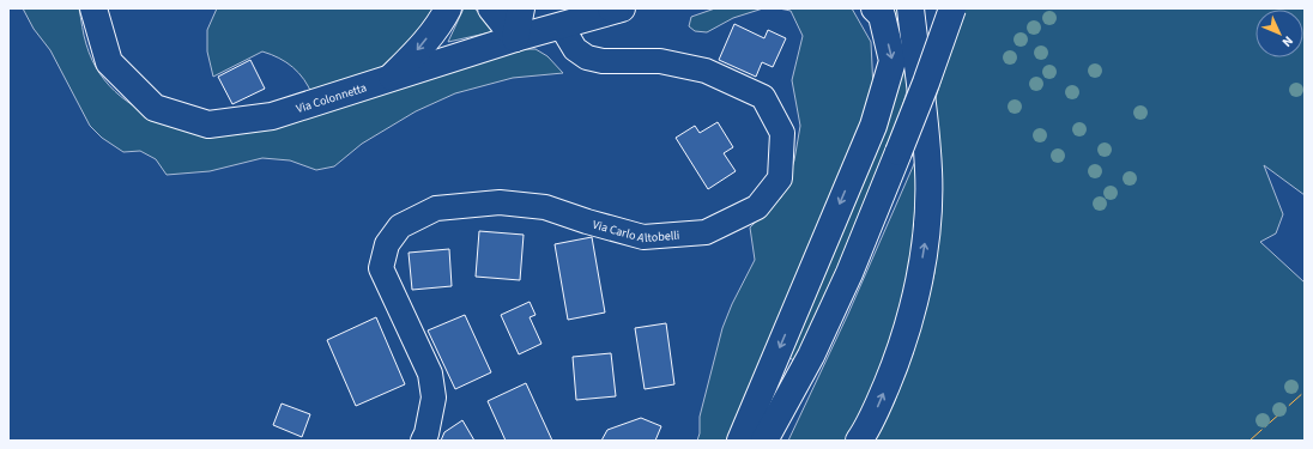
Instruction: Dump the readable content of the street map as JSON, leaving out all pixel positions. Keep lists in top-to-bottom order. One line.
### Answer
{"streets":{"main road":["Via Colonnetta"],"street":["Via Carlo Altobelli"]},"crossings":[["Via Colonnetta","Via Carlo Altobelli"]],"north":"bottom right"}
